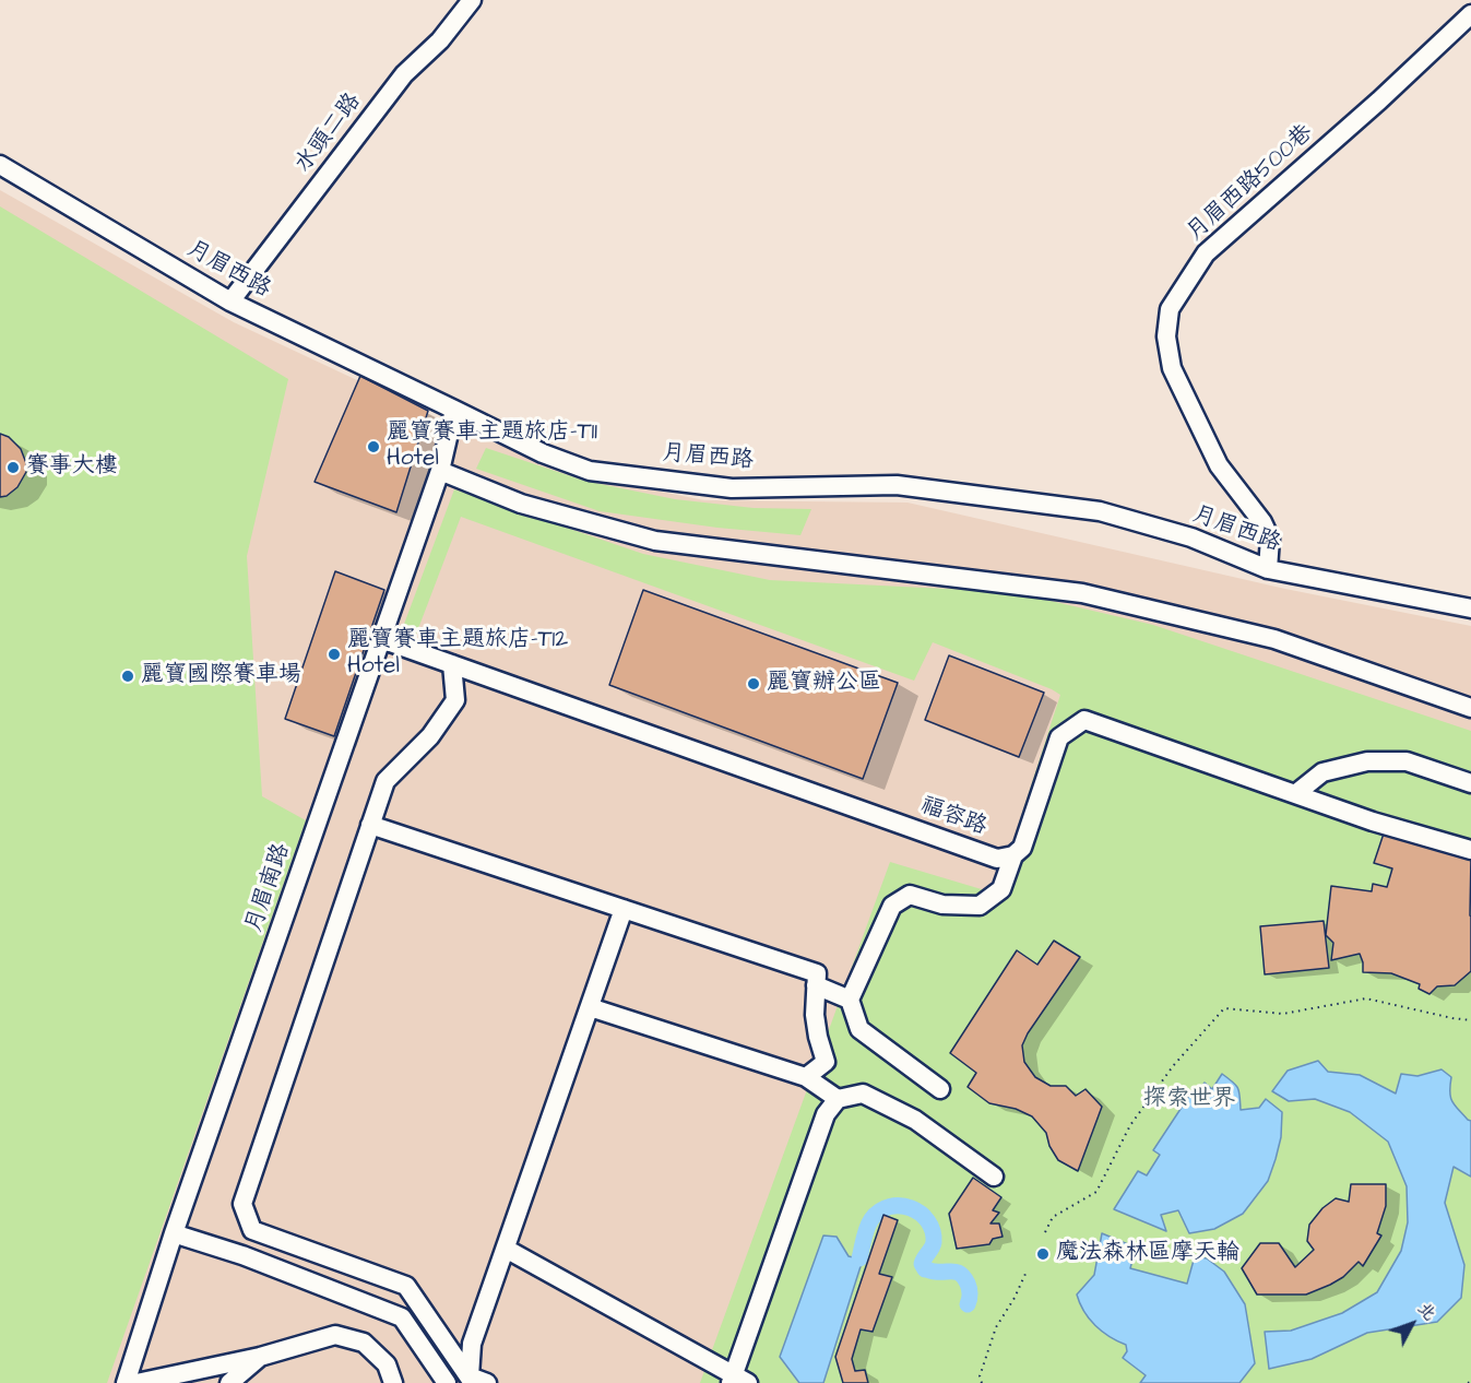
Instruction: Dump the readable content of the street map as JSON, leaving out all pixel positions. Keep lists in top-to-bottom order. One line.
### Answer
{"streets":{"street":["水頭二路","月眉西路500巷","月眉西路","福容路","月眉南路"]},"crossings":[["水頭二路","月眉西路"],["月眉西路500巷","月眉西路"],["月眉西路","月眉南路"],["福容路","月眉南路"]],"parks":["探索世界"],"places":["麗寶賽車主題旅店-T11 Hotel","賽事大樓","麗寶賽車主題旅店-T12 Hotel","麗寶國際賽車場","麗寶辦公區","魔法森林區摩天輪"],"north":"top right"}
